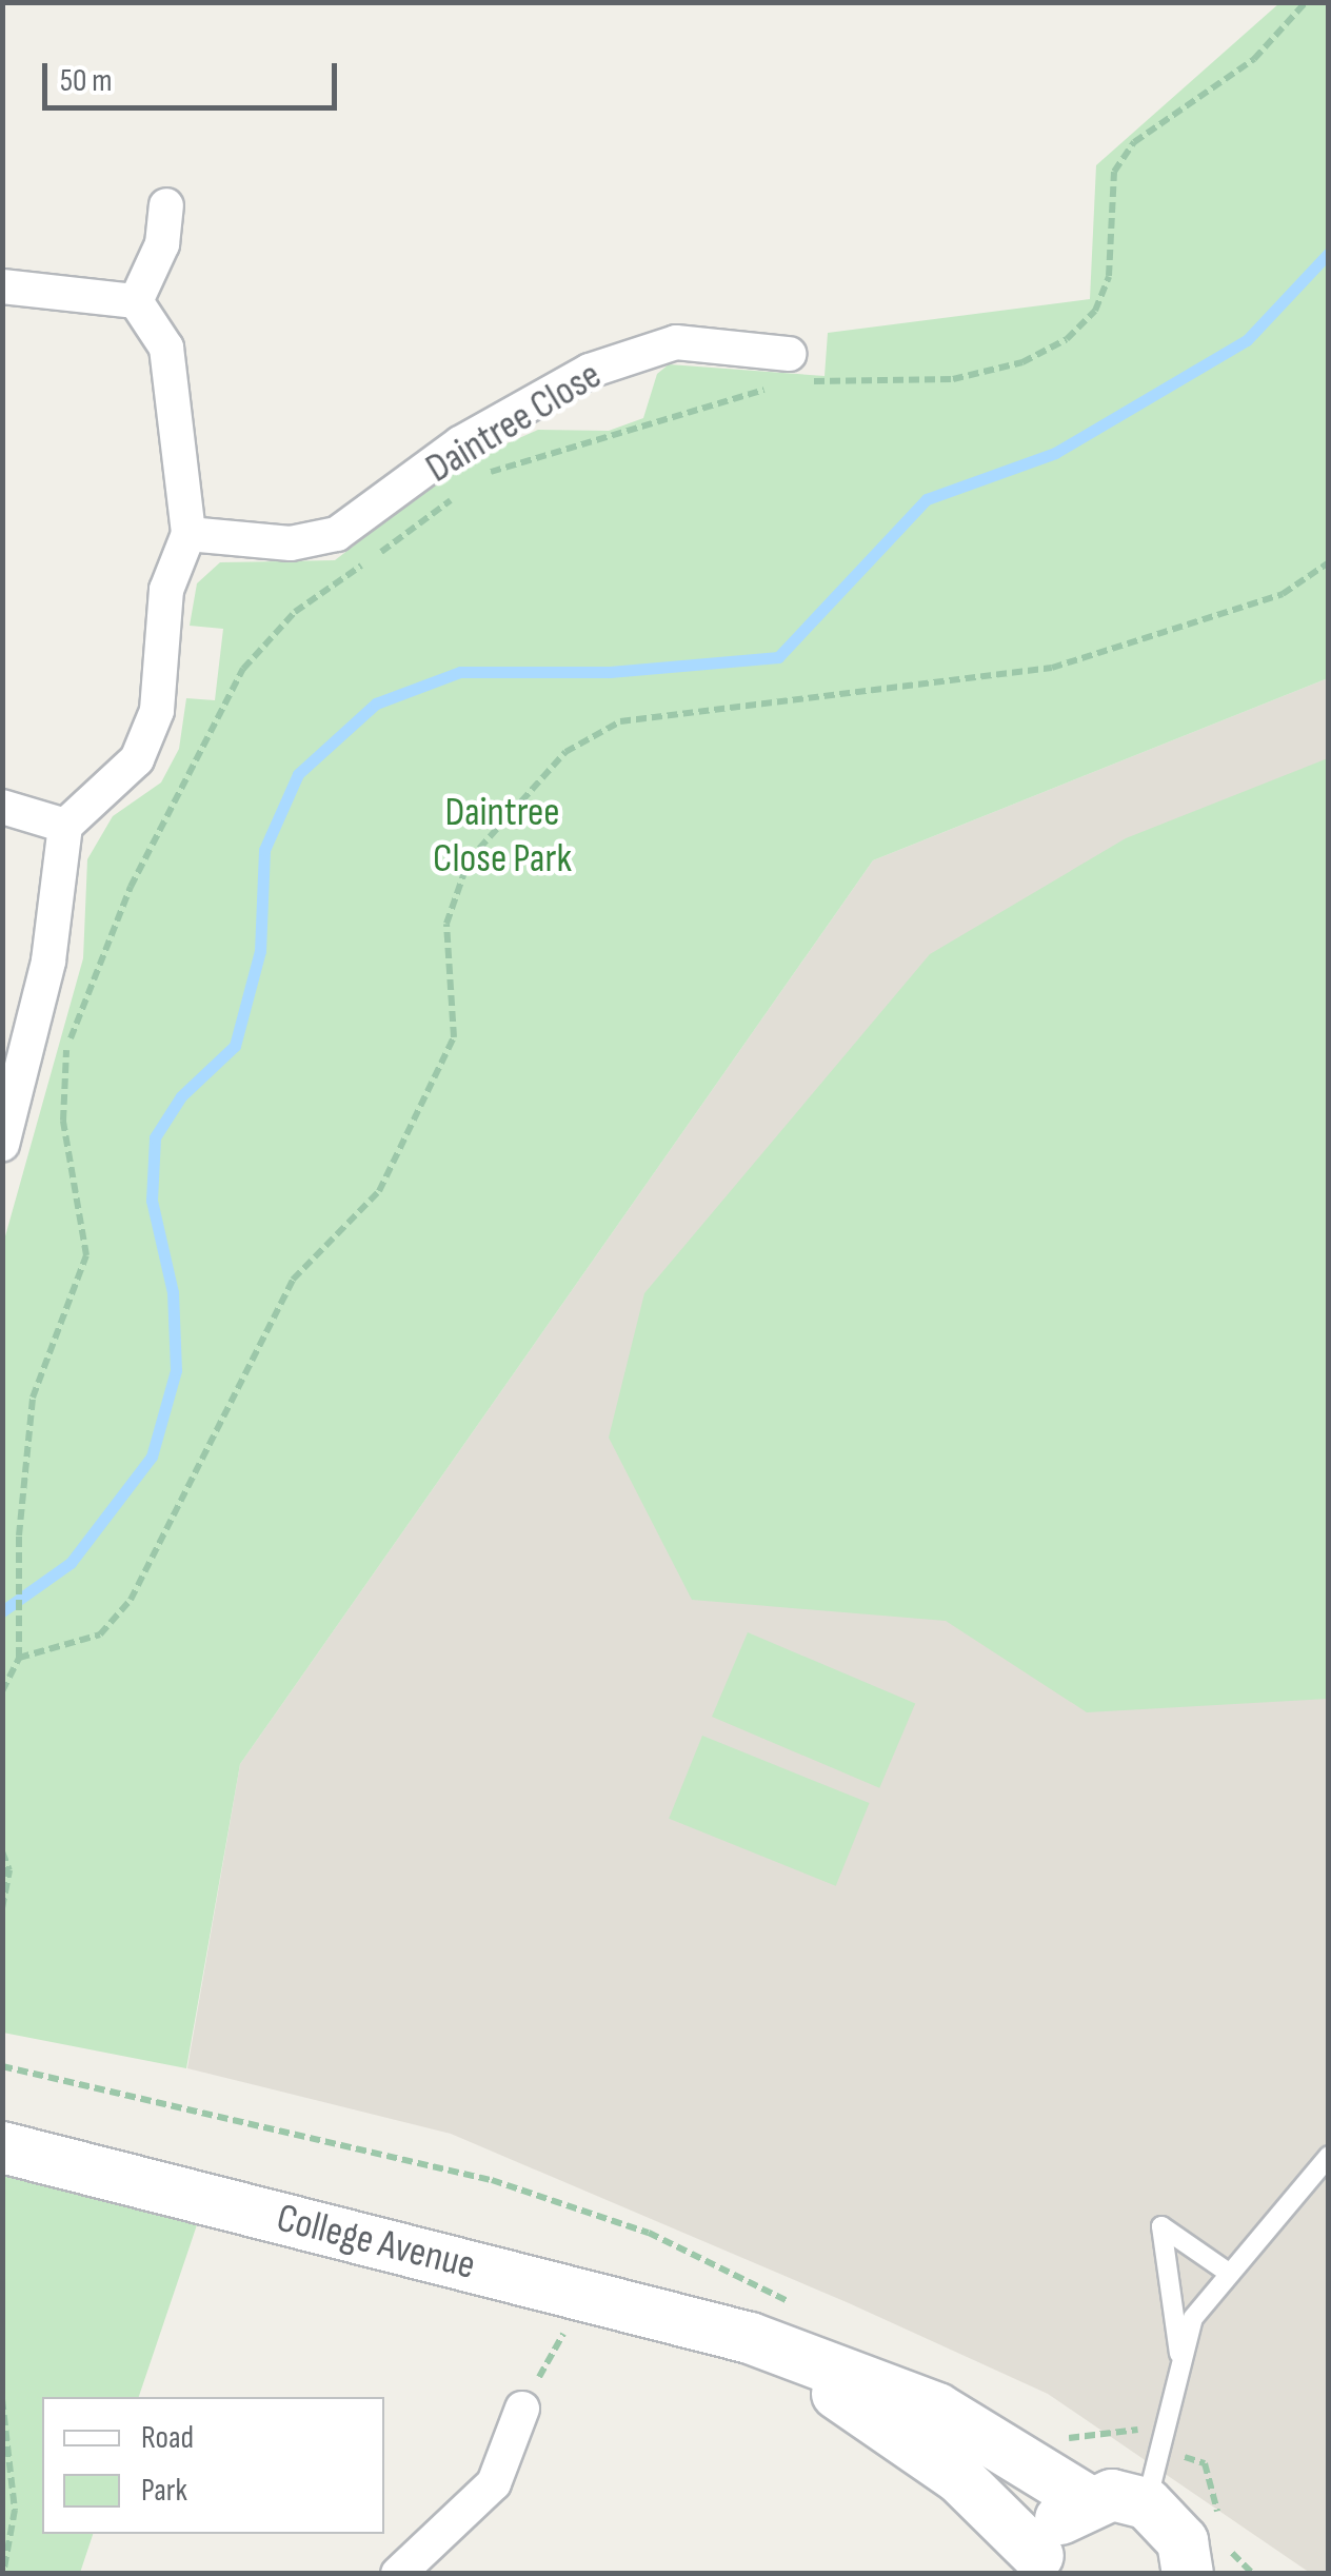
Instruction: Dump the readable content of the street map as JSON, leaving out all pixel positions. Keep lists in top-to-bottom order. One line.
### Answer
{"streets":{"street":["Daintree Close","College Avenue"]},"parks":["Daintree Close Park"],"legend":["Road","Park"],"scale_bar":"50 m"}
